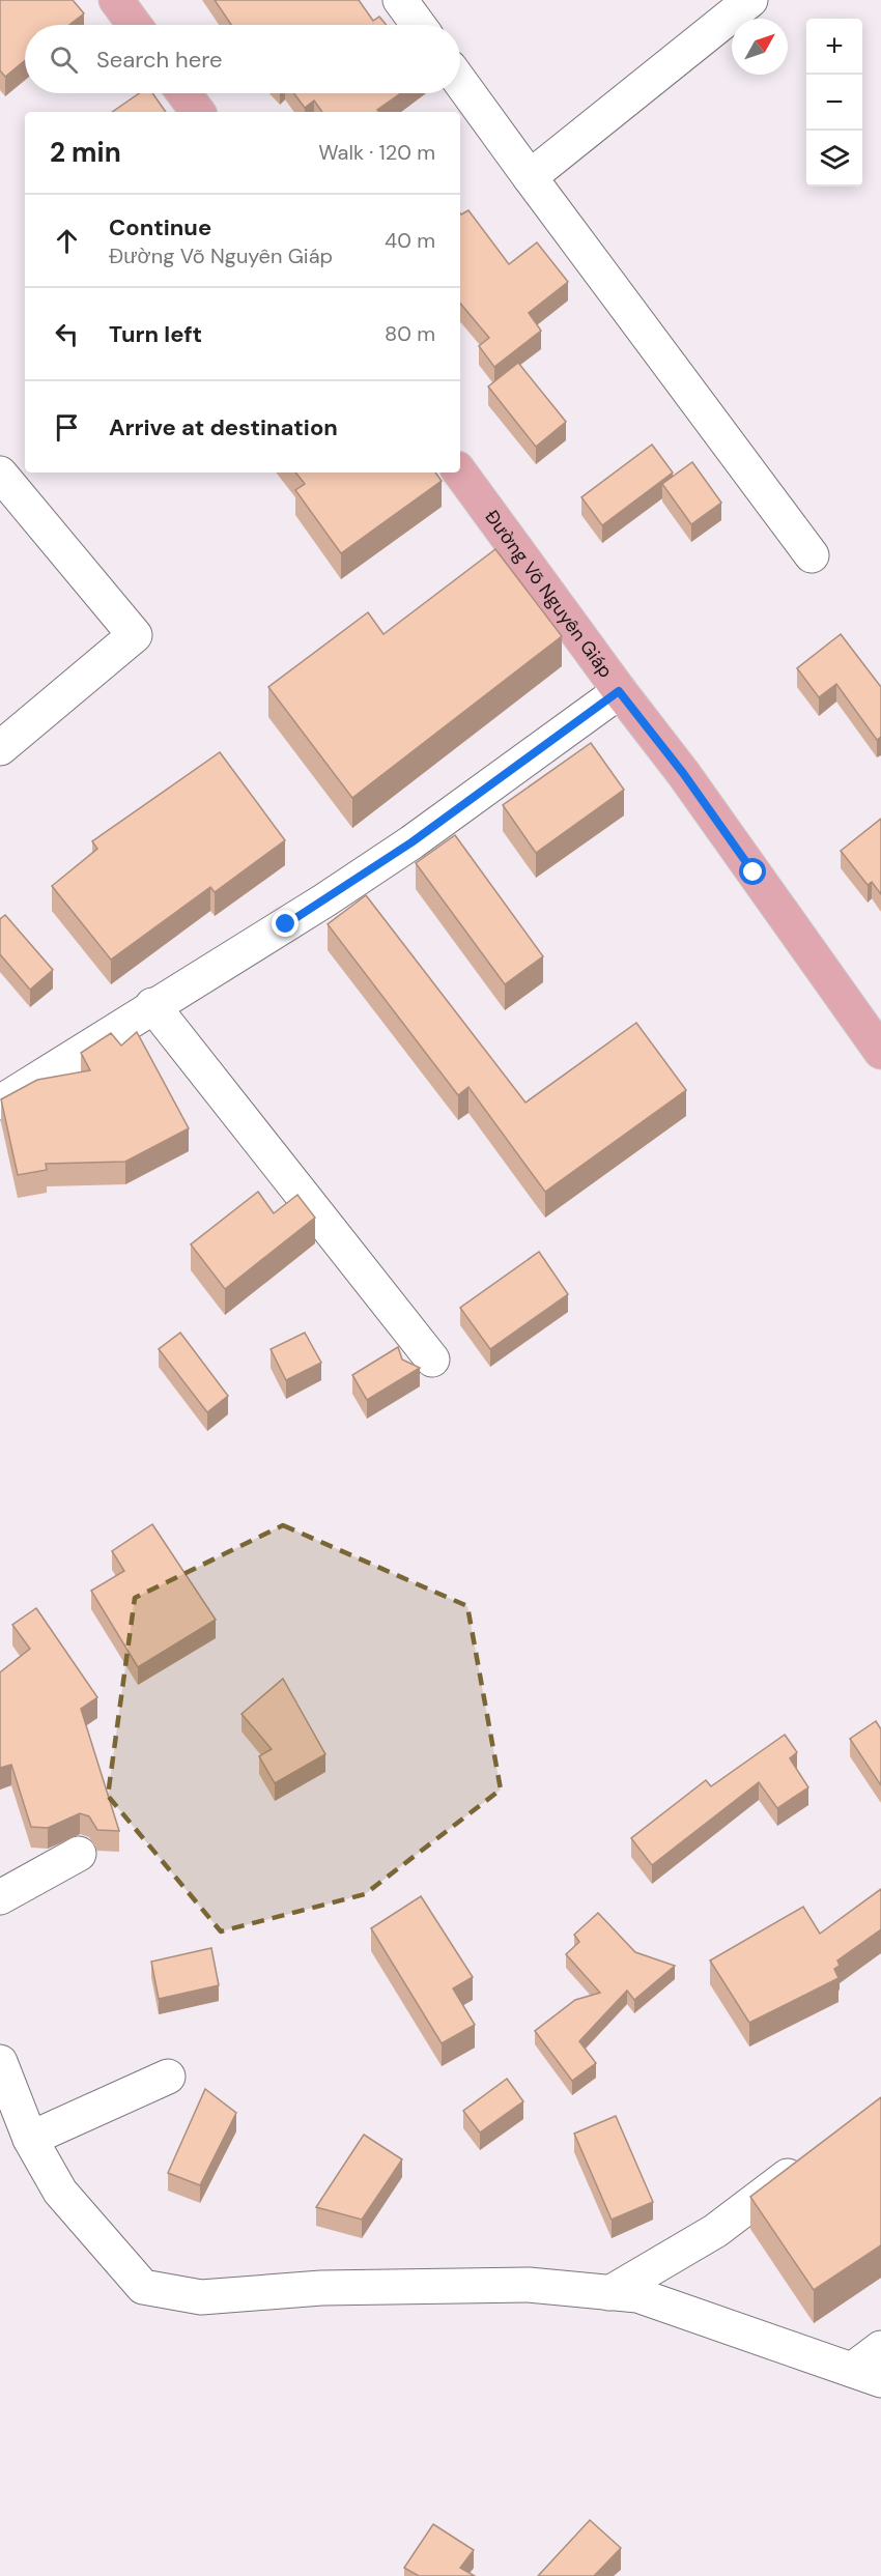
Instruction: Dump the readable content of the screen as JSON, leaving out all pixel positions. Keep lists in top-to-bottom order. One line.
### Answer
{"streets":{"main road":["Đường Võ Nguyên Giáp"]},"north":"top right","page":{"map_buttons":["+","−"],"search":"Search here","heading":["2 min","Walk · 120 m"],"list":[["Continue","Đường Võ Nguyên Giáp","40 m"],["Turn left","80 m"],"Arrive at destination"]}}
